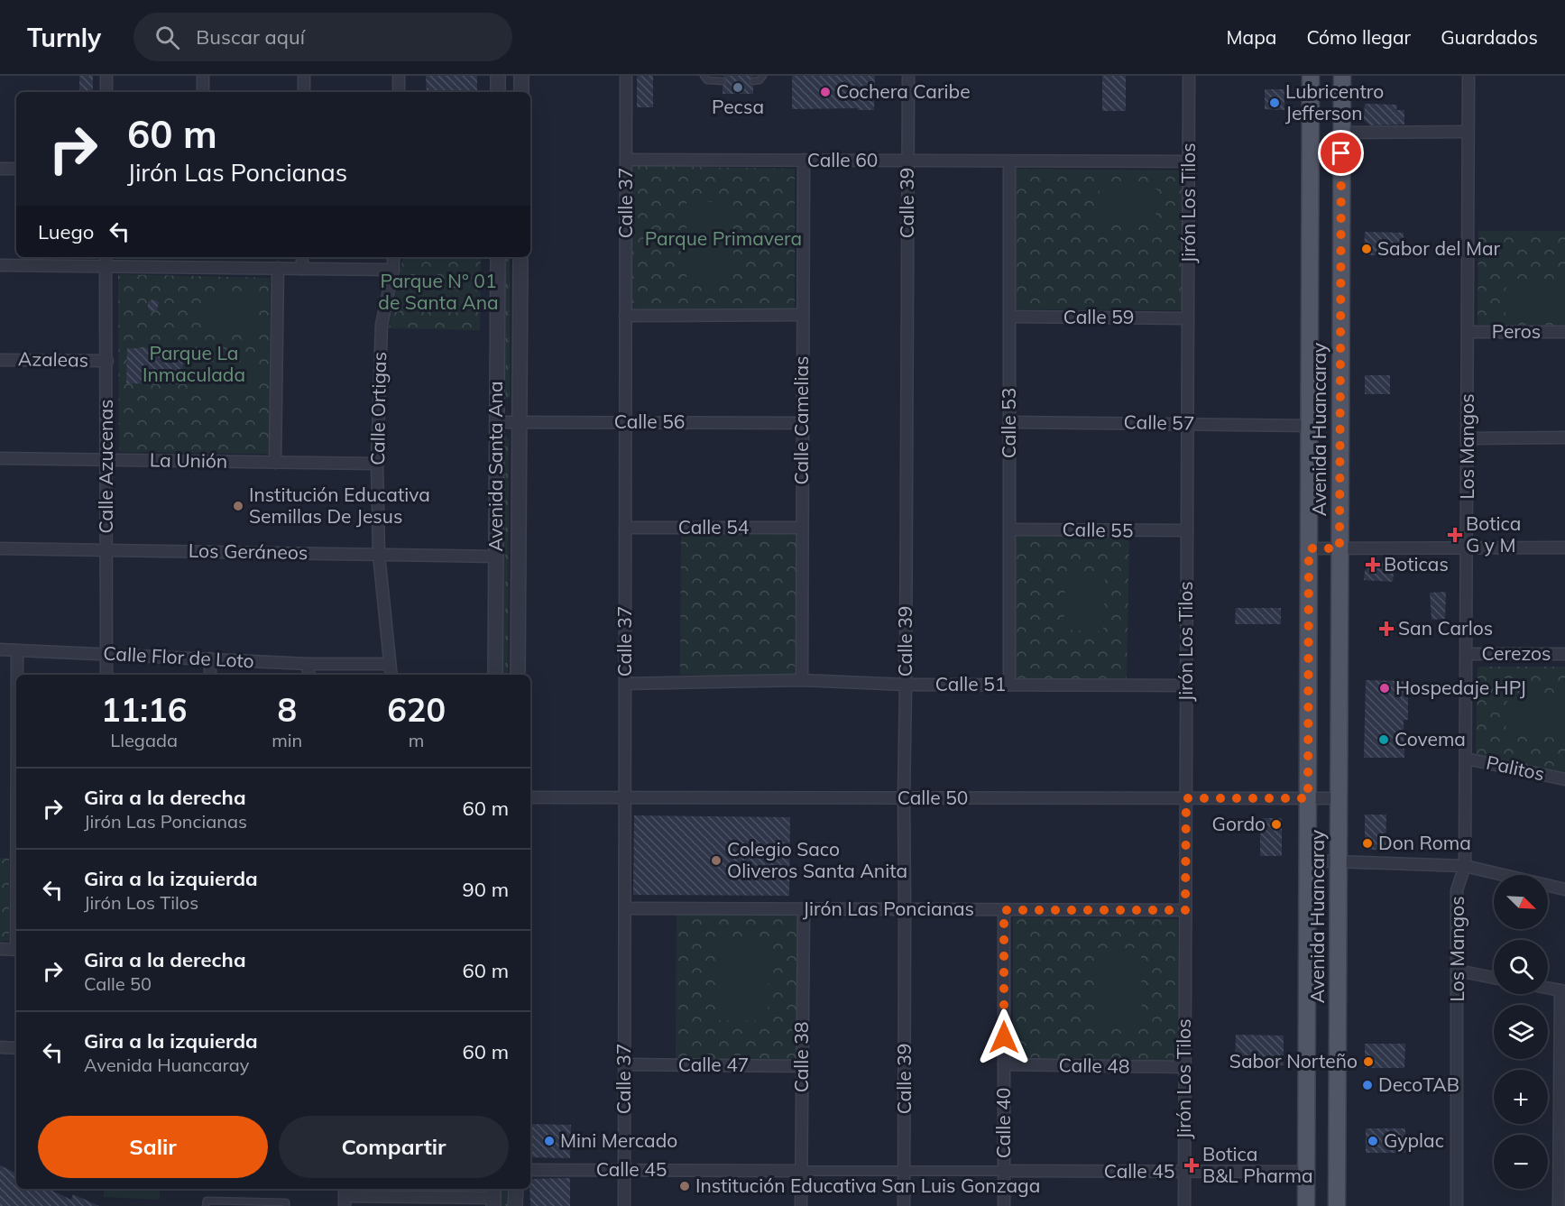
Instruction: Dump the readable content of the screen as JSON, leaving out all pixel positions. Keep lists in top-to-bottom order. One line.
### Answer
{"streets":{"main road":["Avenida Huancaray"],"street":["Calle 60","Calle 37","Calle 39","Jirón Los Tilos","Calle 59","Peros","Azaleas","Calle Ortigas","Calle Camelias","Calle 56","Calle 53","Calle 57","Los Mangos","La Unión","Calle Azucenas","Avenida Santa Ana","Calle 54","Calle 55","Los Geráneos","Cerezos","Calle Flor de Loto","Calle 51","Palitos","Calle 50","Jirón Las Poncianas","Calle 38","Calle 47","Calle 48","Calle 40","Calle 45"]},"crossings":[["Calle 60","Calle 37"],["Calle 60","Calle 39"],["Calle 60","Jirón Los Tilos"],["Calle 60","Calle Camelias"],["Calle 60","Calle 53"],["Calle 37","Calle 56"],["Calle 37","Calle 54"],["Calle 37","Calle 51"],["Calle 37","Calle 50"],["Calle 37","Jirón Las Poncianas"],["Calle 37","Calle 47"],["Calle 37","Calle 45"],["Calle 39","Calle 51"],["Calle 39","Calle 50"],["Calle 39","Jirón Las Poncianas"],["Jirón Los Tilos","Calle 59"],["Jirón Los Tilos","Calle 57"],["Jirón Los Tilos","Calle 55"],["Jirón Los Tilos","Calle 51"],["Jirón Los Tilos","Calle 50"],["Jirón Los Tilos","Jirón Las Poncianas"],["Jirón Los Tilos","Calle 48"],["Jirón Los Tilos","Calle 45"],["Calle 59","Calle 53"],["Peros","Los Mangos"],["Azaleas","Calle Azucenas"],["Calle Ortigas","La Unión"],["Calle Ortigas","Los Geráneos"],["Calle Ortigas","Calle Flor de Loto"],["Calle Camelias","Calle 56"],["Calle Camelias","Calle 54"],["Calle Camelias","Calle 51"],["Calle 56","Avenida Santa Ana"],["Calle 53","Calle 57"],["Calle 53","Calle 55"],["Calle 53","Calle 51"],["Calle 57","Avenida Huancaray"],["Avenida Huancaray","Calle 50"],["Avenida Huancaray","Calle 45"],["Los Mangos","Cerezos"],["Los Mangos","Palitos"],["La Unión","Calle Azucenas"],["Calle Azucenas","Los Geráneos"],["Calle Azucenas","Calle Flor de Loto"],["Avenida Santa Ana","Los Geráneos"],["Jirón Las Poncianas","Calle 38"],["Jirón Las Poncianas","Calle 40"],["Calle 38","Calle 47"],["Calle 38","Calle 45"],["Calle 48","Calle 40"],["Calle 40","Calle 45"]],"parks":["Parque Primavera","Parque N° 01 de Santa Ana","Parque La Inmaculada"],"places":{"other":["Pecsa","Cochera Caribe","Lubricentro Jefferson","Sabor del Mar","Institución Educativa Semillas De Jesus","Hospedaje HPJ","Covema","Gordo","Don Roma","Colegio Saco Oliveros Santa Anita","Sabor Norteño","DecoTAB","Mini Mercado","Gyplac","Institución Educativa San Luis Gonzaga"],"health":["Botica G y M","Boticas","San Carlos","Botica B&L Pharma"]},"north":"bottom right","page":{"header":"Turnly","search":"Buscar aquí","nav":["Mapa","Cómo llegar","Guardados"],"turn":["60 m","Jirón Las Poncianas"],"then":"Luego","eta":["11:16","Llegada","8","min","620","m"],"list":[{"name":"Gira a la derecha","note":"Jirón Las Poncianas","value":"60 m"},{"name":"Gira a la izquierda","note":"Jirón Los Tilos","value":"90 m"},{"name":"Gira a la derecha","note":"Calle 50","value":"60 m"},{"name":"Gira a la izquierda","note":"Avenida Huancaray","value":"60 m"}],"map_buttons":["+","−"],"buttons":["Salir","Compartir"]}}
